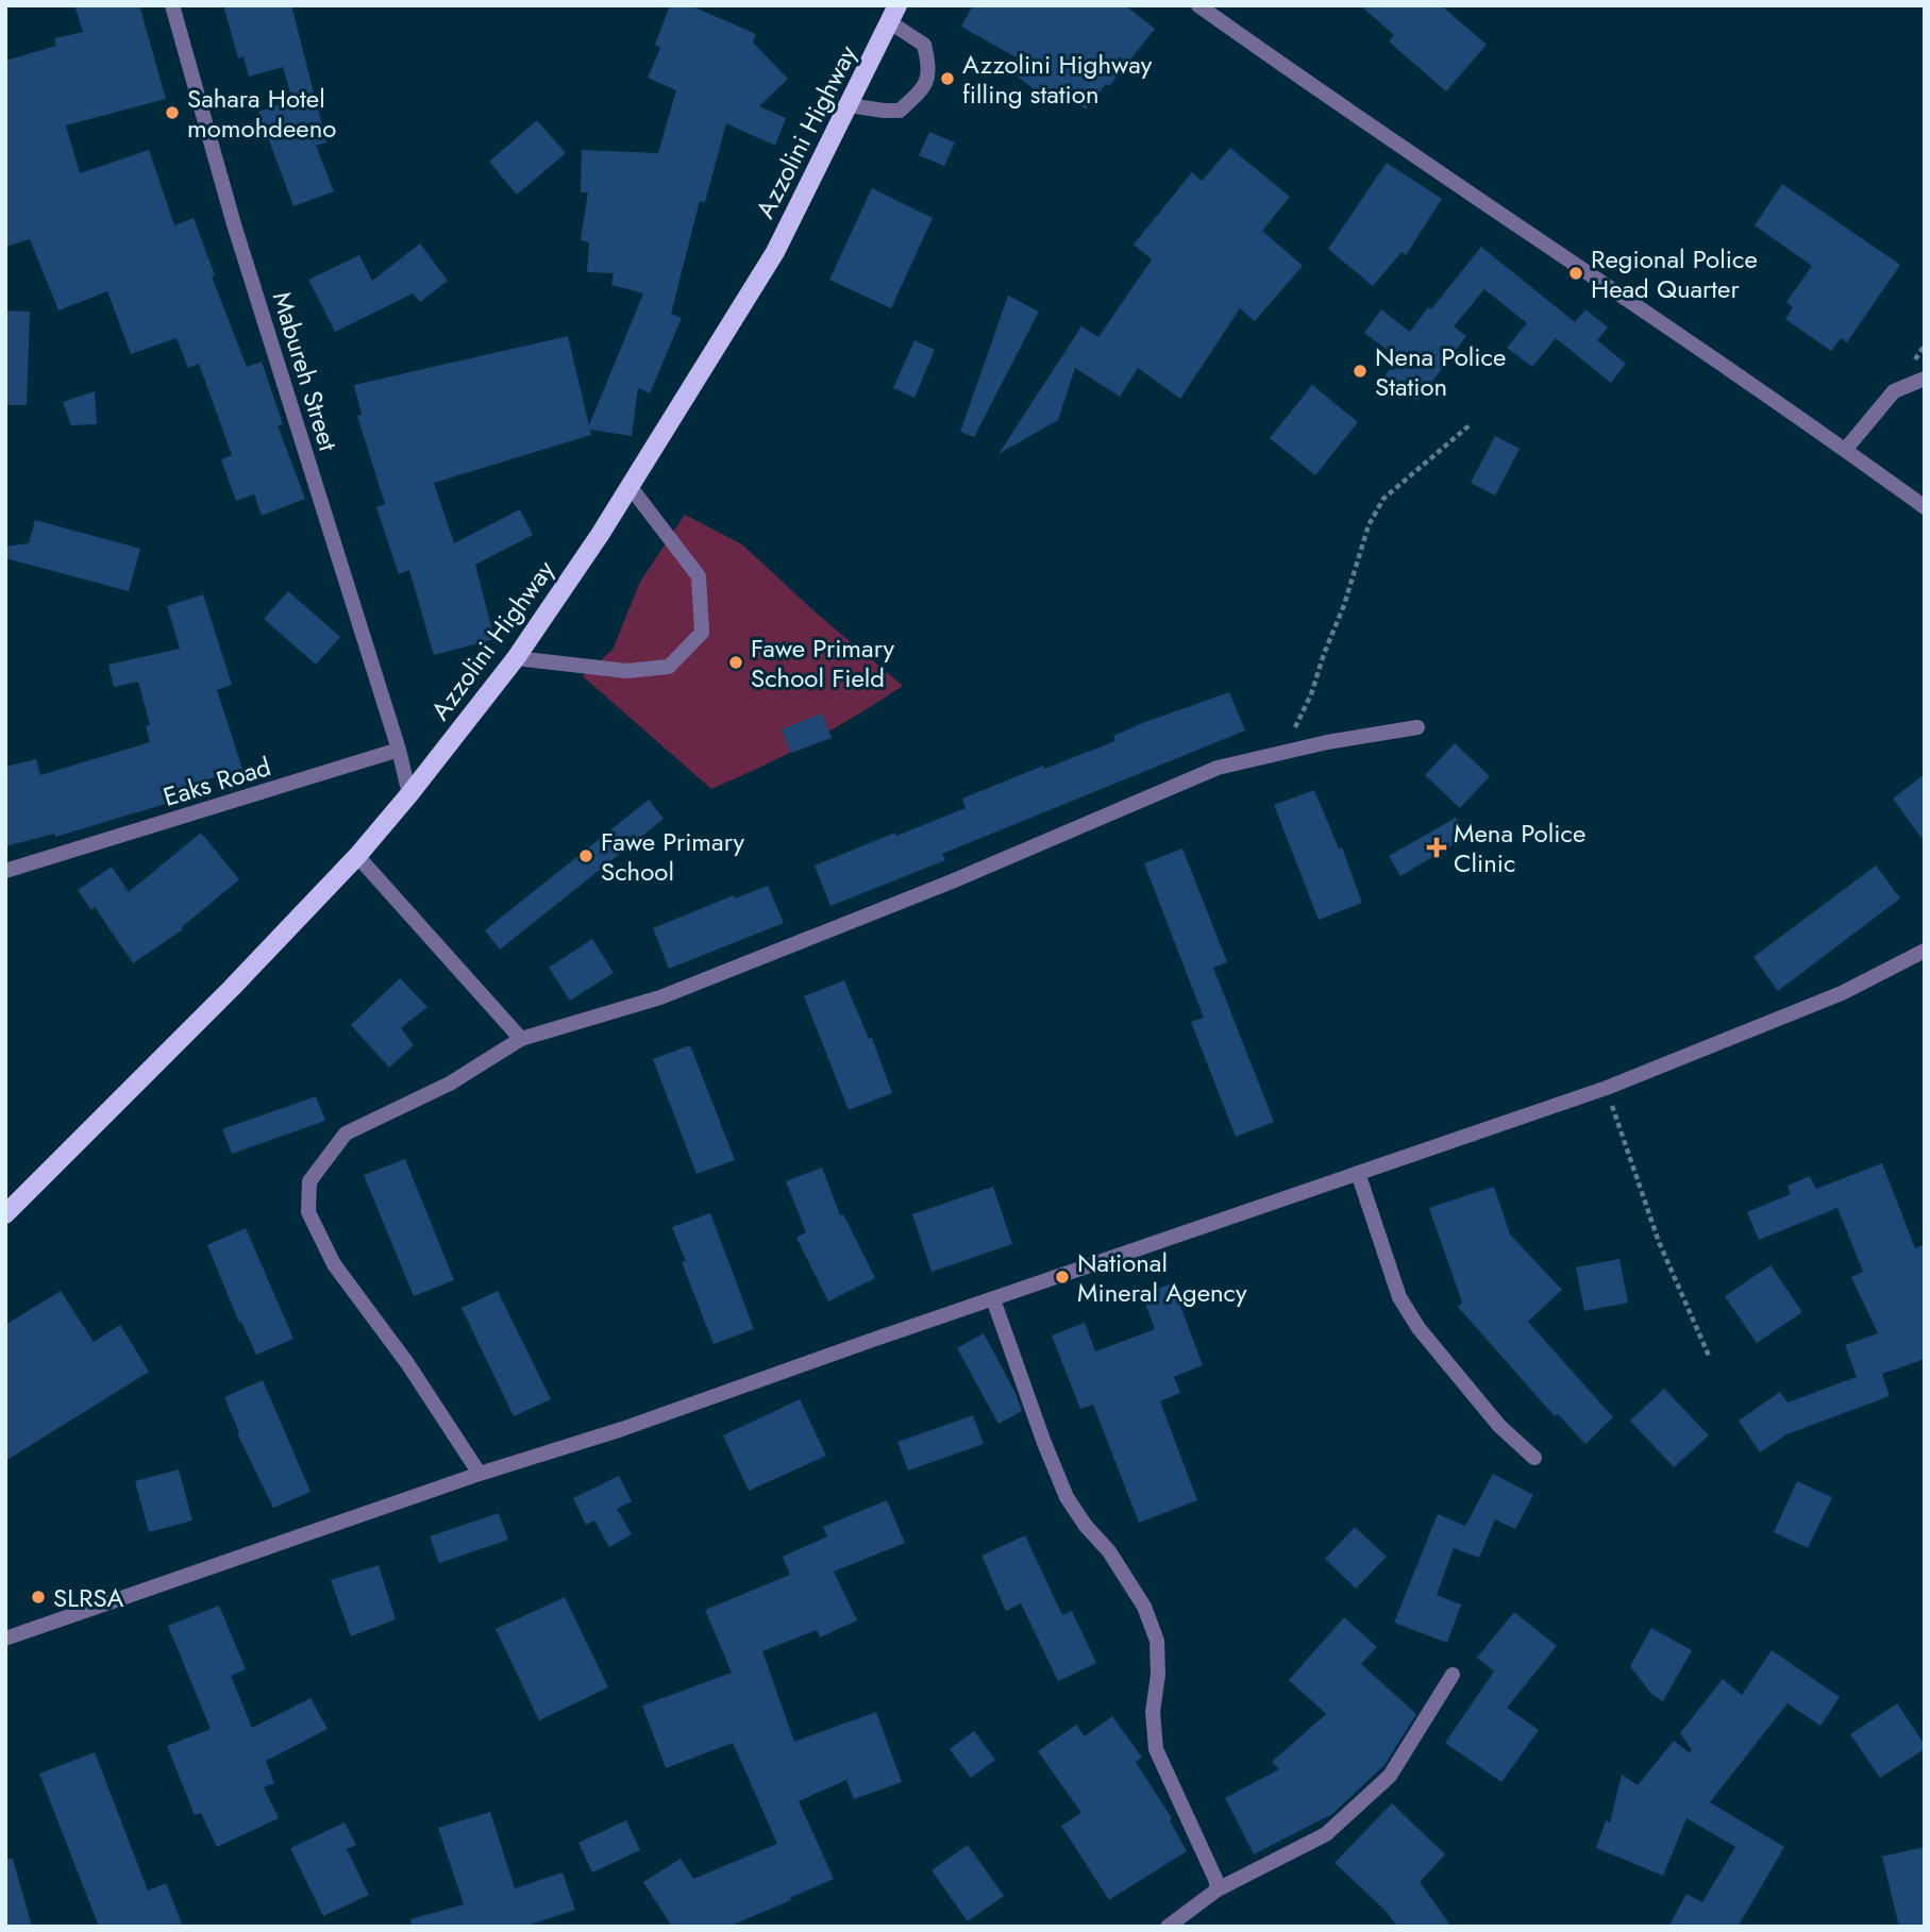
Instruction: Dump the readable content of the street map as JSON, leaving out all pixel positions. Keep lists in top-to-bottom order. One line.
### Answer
{"streets":{"main road":["Azzolini Highway"],"street":["Mabureh Street","Eaks Road"]},"crossings":[["Mabureh Street","Eaks Road"]],"places":{"other":["Azzolini Highway filling station","Sahara Hotel momohdeeno","Regional Police Head Quarter","Nena Police Station","Fawe Primary School Field","Fawe Primary School","National Mineral Agency","SLRSA"],"health":["Mena Police Clinic"]}}
